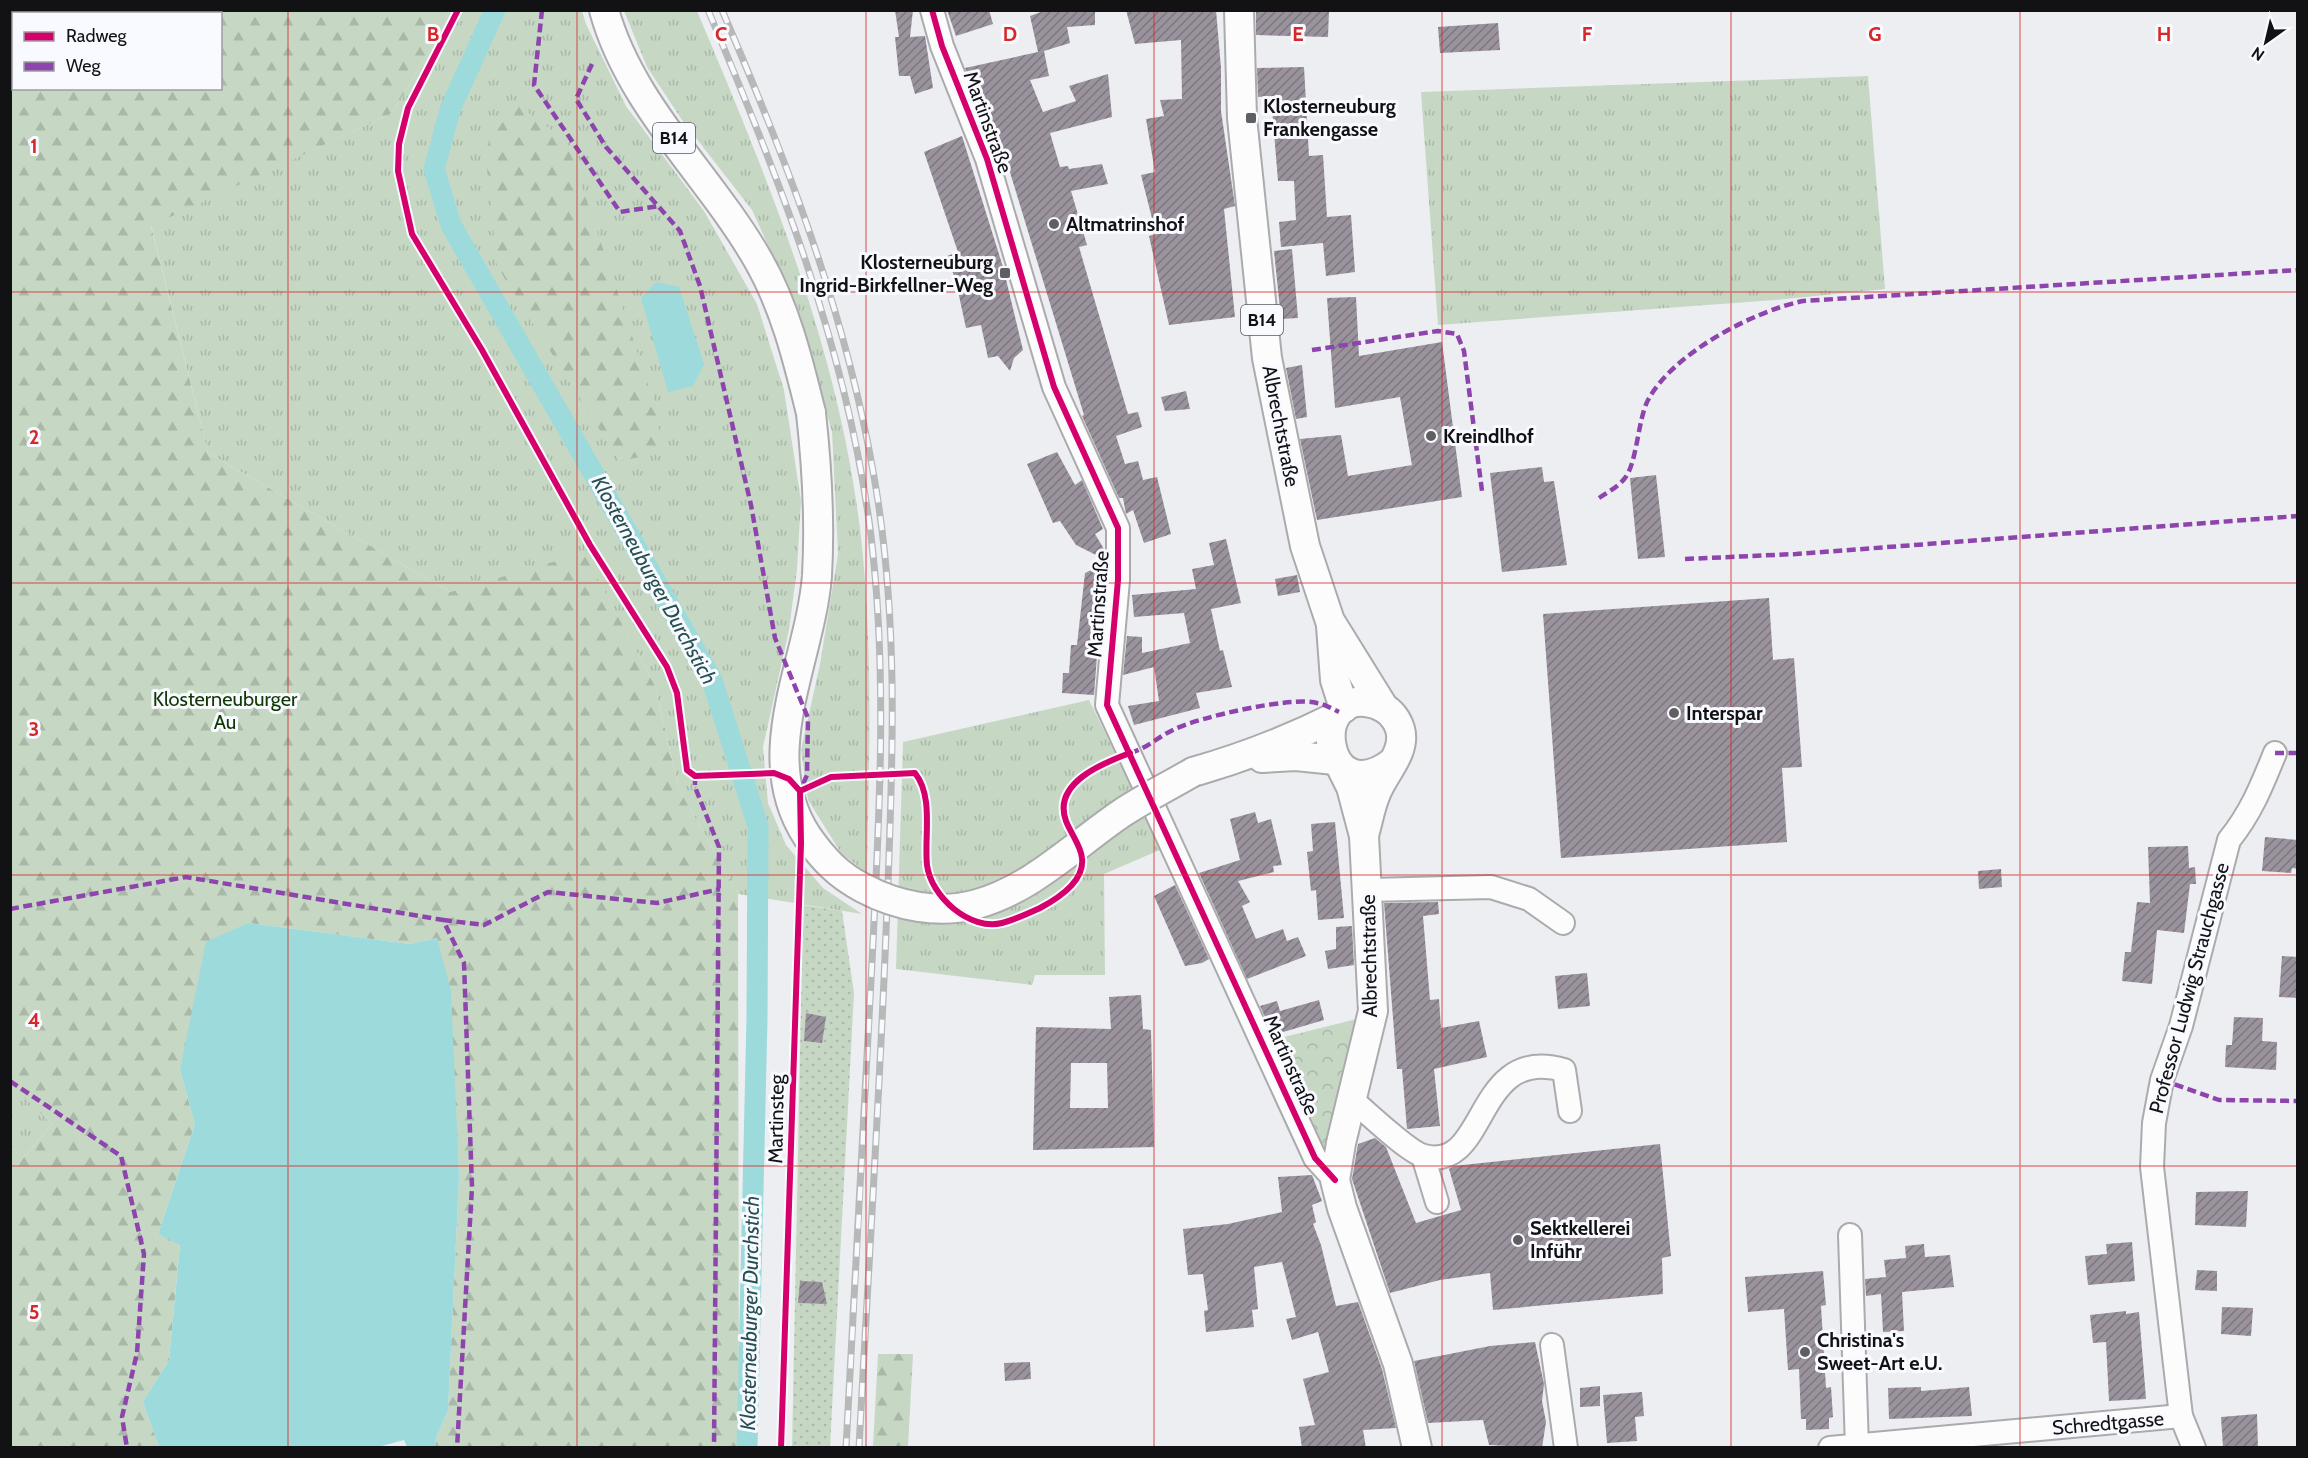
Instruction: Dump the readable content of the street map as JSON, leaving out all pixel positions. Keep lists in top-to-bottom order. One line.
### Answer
{"streets":{"main road":["Martinstraße","B14","Albrechtstraße"],"street":["Professor Ludwig Strauchgasse","Schredtgasse"],"cycle path":["Martinsteg"]},"crossings":[["Martinstraße","Albrechtstraße"],["B14","Albrechtstraße"],["Professor Ludwig Strauchgasse","Schredtgasse"]],"water":["Klosterneuburger Durchstich"],"parks":["Klosterneuburger Au"],"places":{"transit":["Klosterneuburg Frankengasse","Klosterneuburg Ingrid-Birkfellner-Weg"],"other":["Altmatrinshof","Kreindlhof","Interspar","Sektkellerei Inführ","Christina's Sweet-Art e.U."]},"legend":["Radweg","Weg"],"north":"bottom left","grid":{"columns":["B","C","D","E","F","G","H"],"rows":["1","2","3","4","5"]}}
